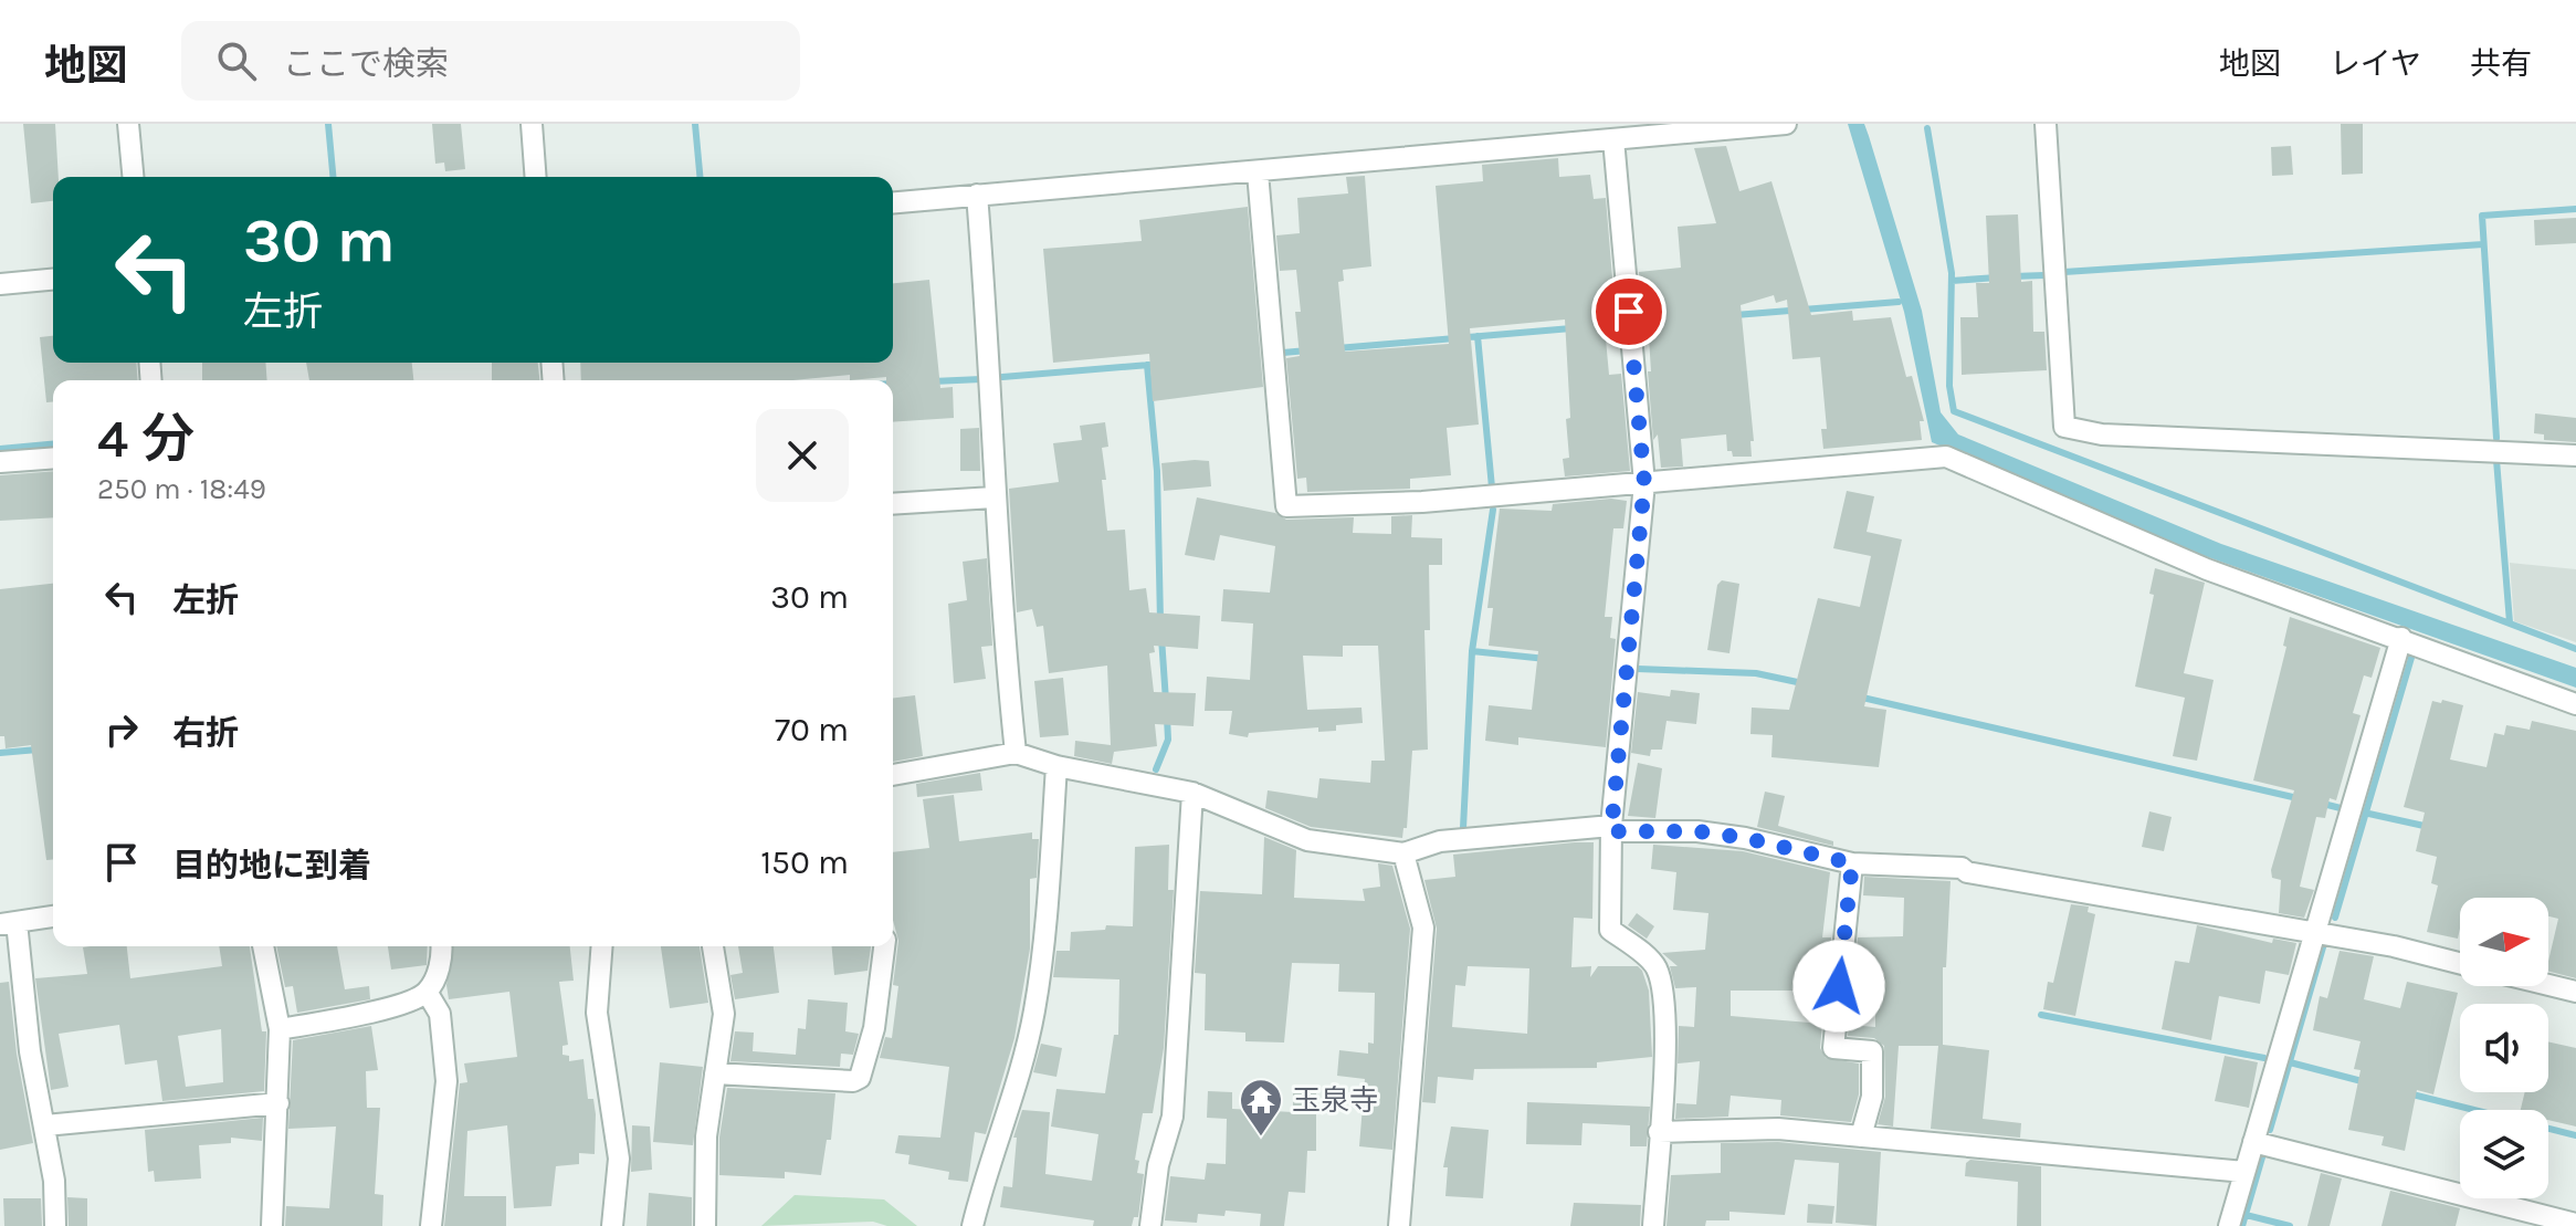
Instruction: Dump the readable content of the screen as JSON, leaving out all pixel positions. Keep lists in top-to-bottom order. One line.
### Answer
{"places":{"temple":["玉泉寺"]},"north":"right","page":{"header":"地図","search":"ここで検索","nav":["地図","レイヤ","共有"],"turn":["30 m","左折"],"heading":["4 分","250 m · 18:49"],"list":[{"name":"左折","value":"30 m"},{"name":"右折","value":"70 m"},{"name":"目的地に到着","value":"150 m"}]}}
